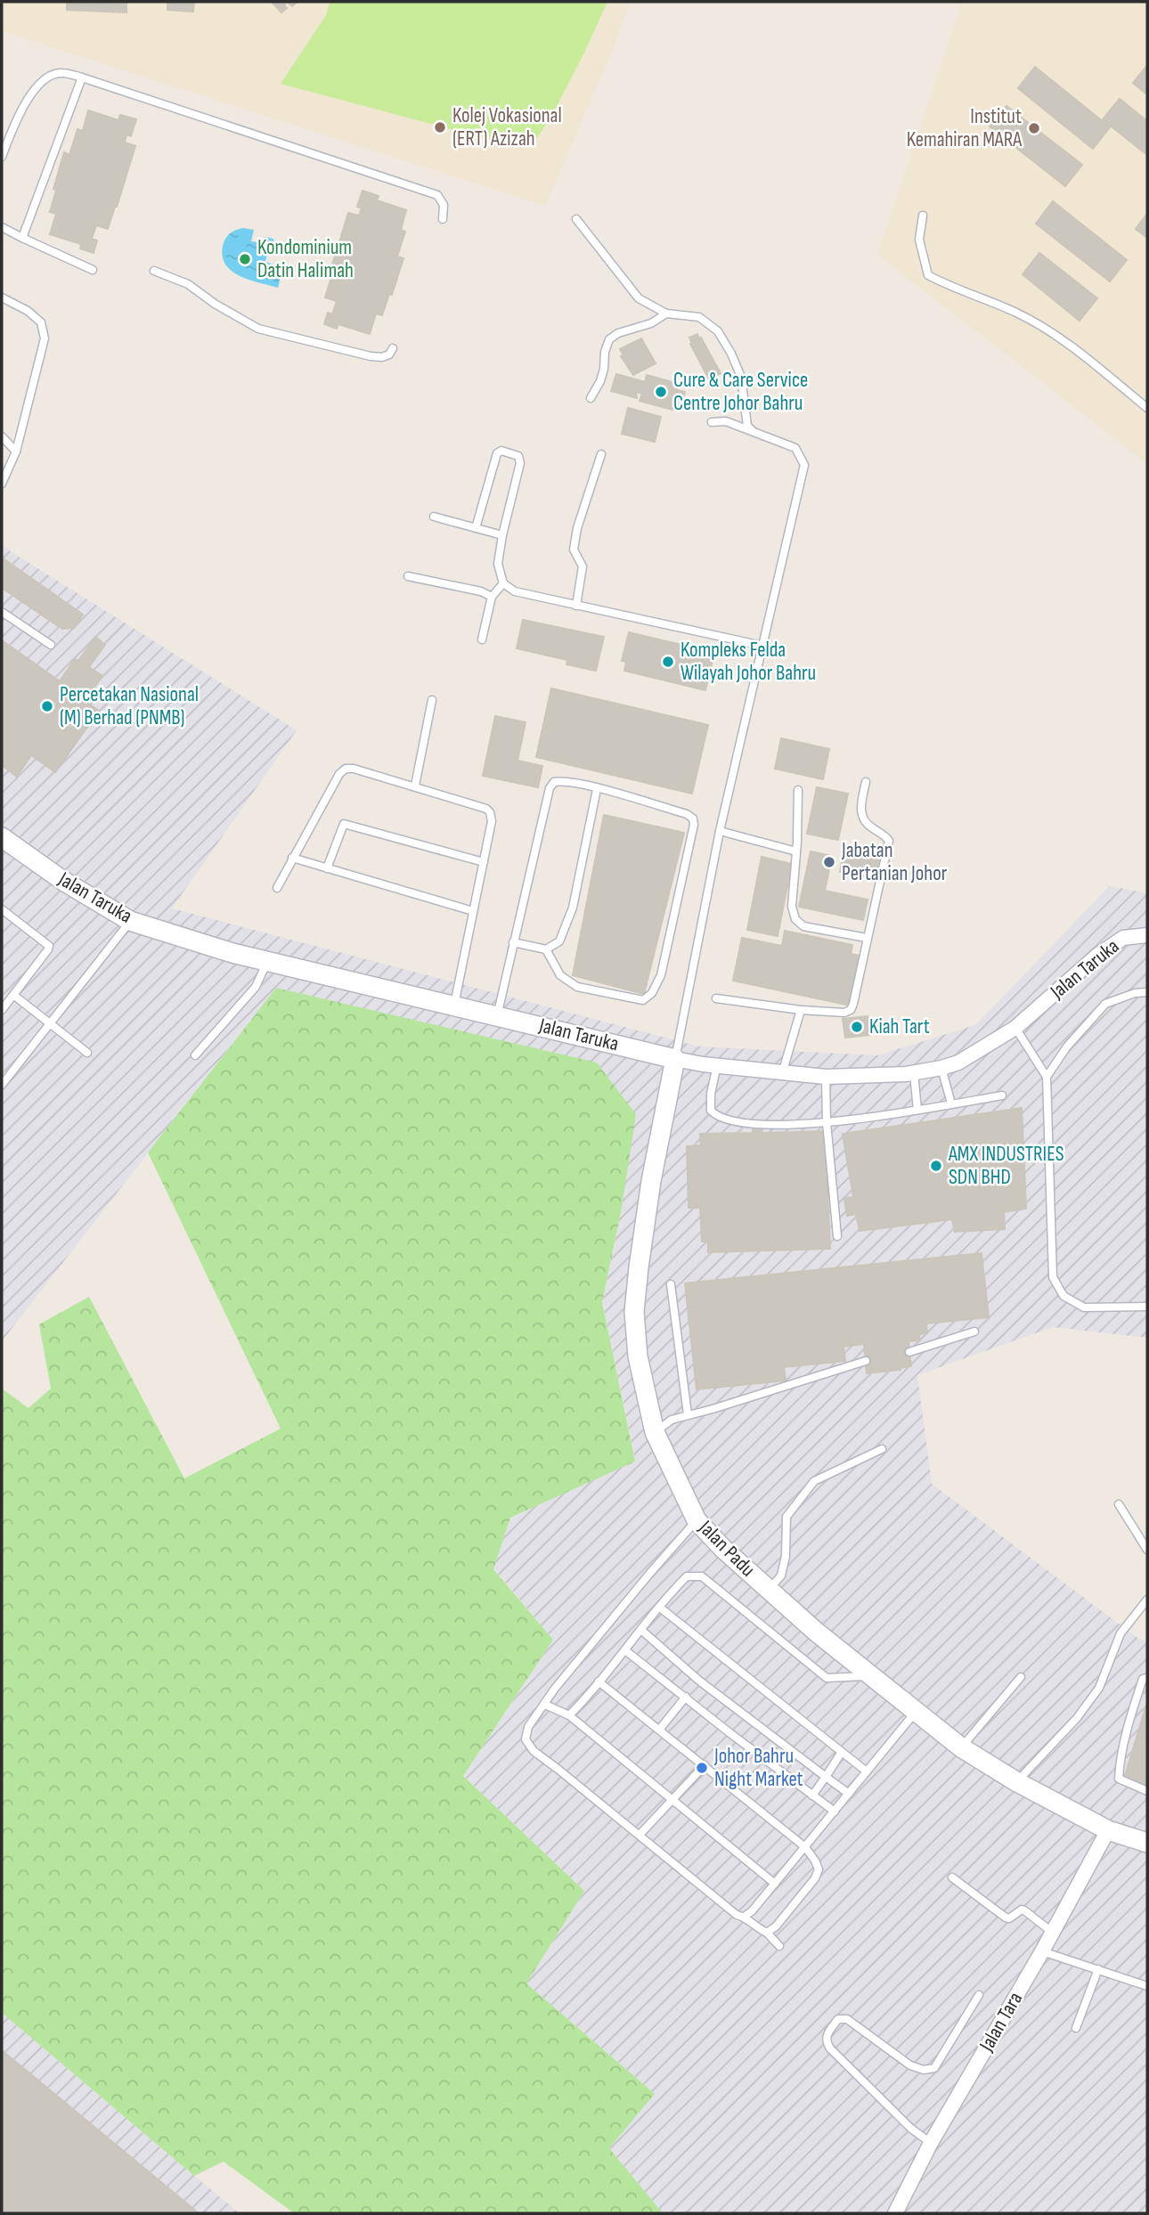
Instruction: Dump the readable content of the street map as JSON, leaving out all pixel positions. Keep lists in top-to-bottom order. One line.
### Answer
{"streets":{"street":["Jalan Taruka","Jalan Padu","Jalan Tara"]},"crossings":[["Jalan Taruka","Jalan Padu"],["Jalan Padu","Jalan Tara"]],"places":["Kolej Vokasional (ERT) Azizah","Institut Kemahiran MARA","Kondominium Datin Halimah","Cure & Care Service Centre Johor Bahru","Kompleks Felda Wilayah Johor Bahru","Percetakan Nasional (M) Berhad (PNMB)","Jabatan Pertanian Johor","Kiah Tart","AMX INDUSTRIES SDN BHD","Johor Bahru Night Market"]}
